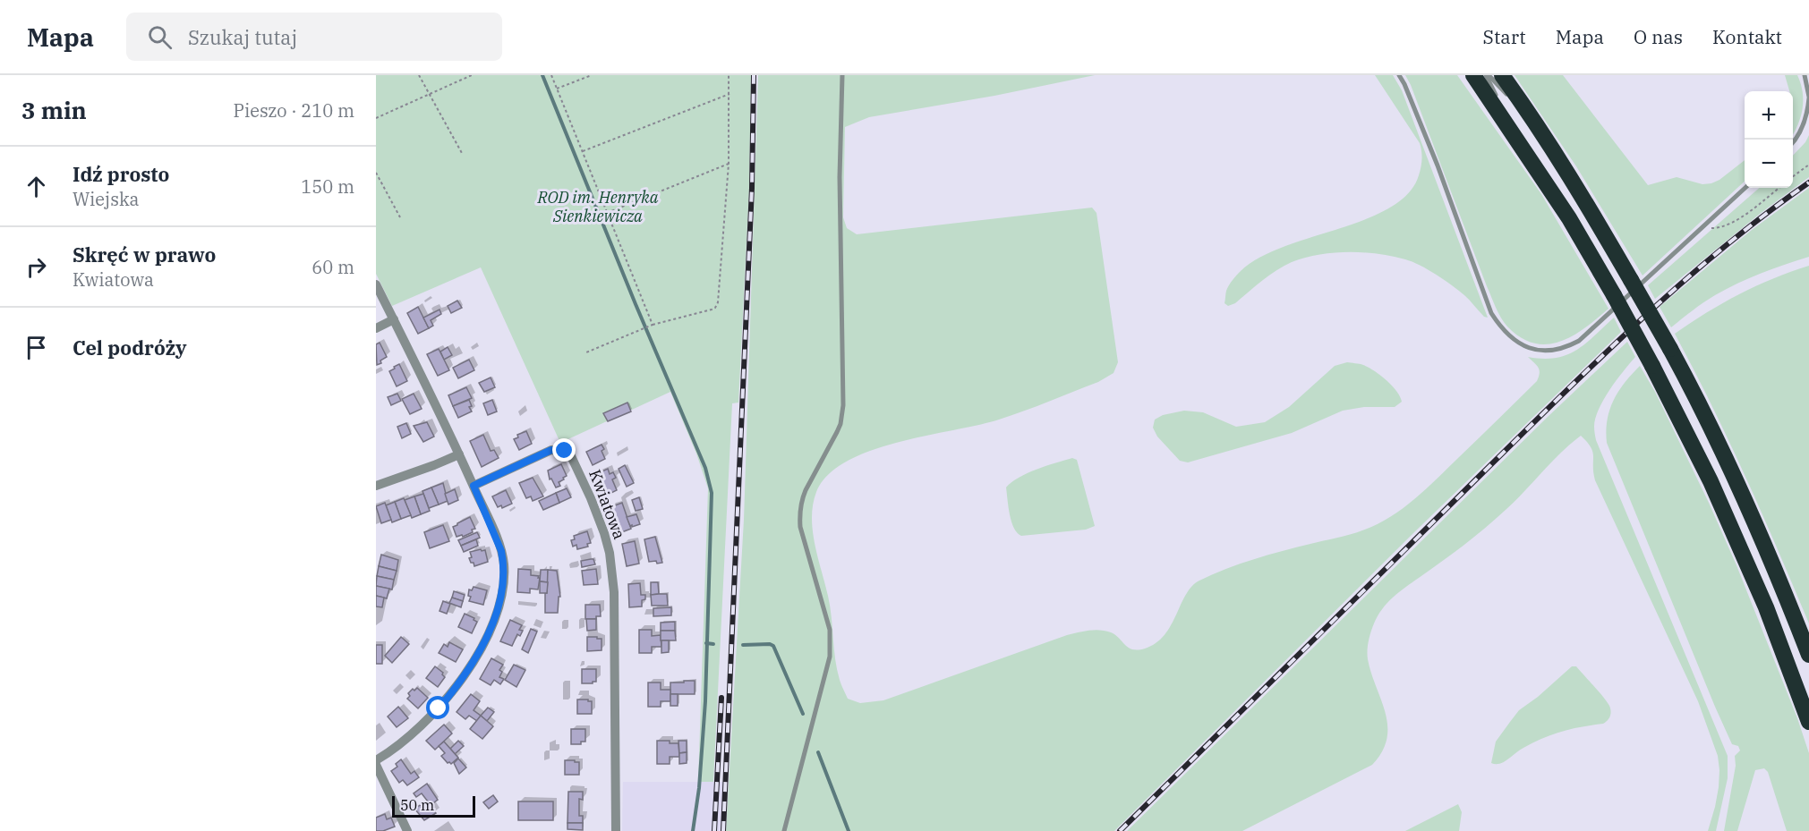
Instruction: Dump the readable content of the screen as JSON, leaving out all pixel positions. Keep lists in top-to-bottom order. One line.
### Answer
{"streets":{"street":["Kwiatowa"]},"parks":["ROD im. Henryka Sienkiewicza"],"scale_bar":"50 m","page":{"header":"Mapa","search":"Szukaj tutaj","nav":["Start","Mapa","O nas","Kontakt"],"heading":["3 min","Pieszo · 210 m"],"map_buttons":["+","−"],"list":[["Idź prosto","Wiejska","150 m"],["Skręć w prawo","Kwiatowa","60 m"],"Cel podróży"],"scale":"50 m"}}
